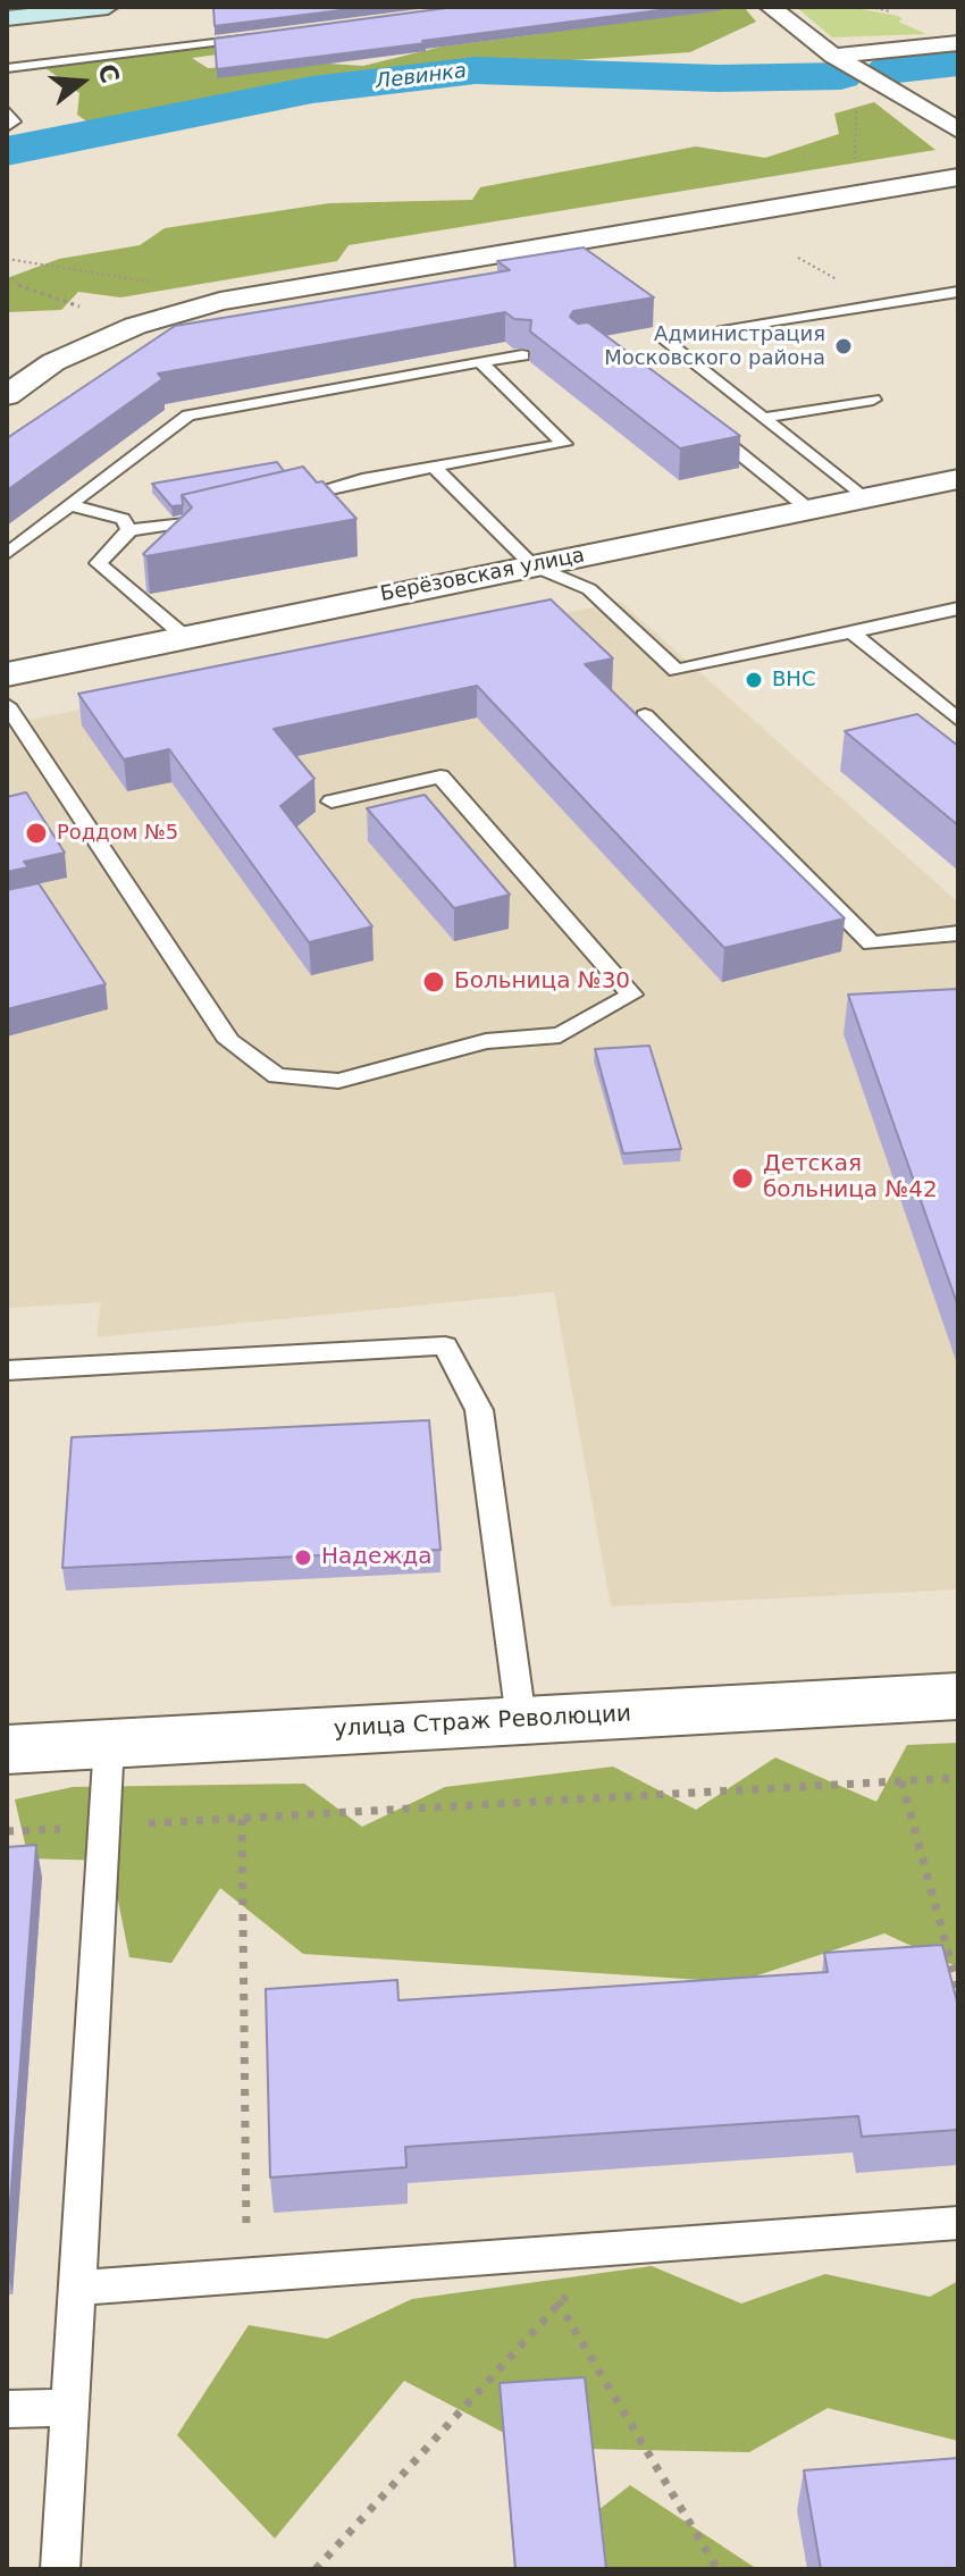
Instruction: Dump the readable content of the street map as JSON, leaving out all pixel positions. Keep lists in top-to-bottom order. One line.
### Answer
{"streets":{"street":["Берёзовская улица","улица Страж Революции"]},"water":["Левинка"],"places":["Администрация Московского района","ВНС","Роддом №5","Больница №30","Детская больница №42","Надежда"],"north":"right"}
